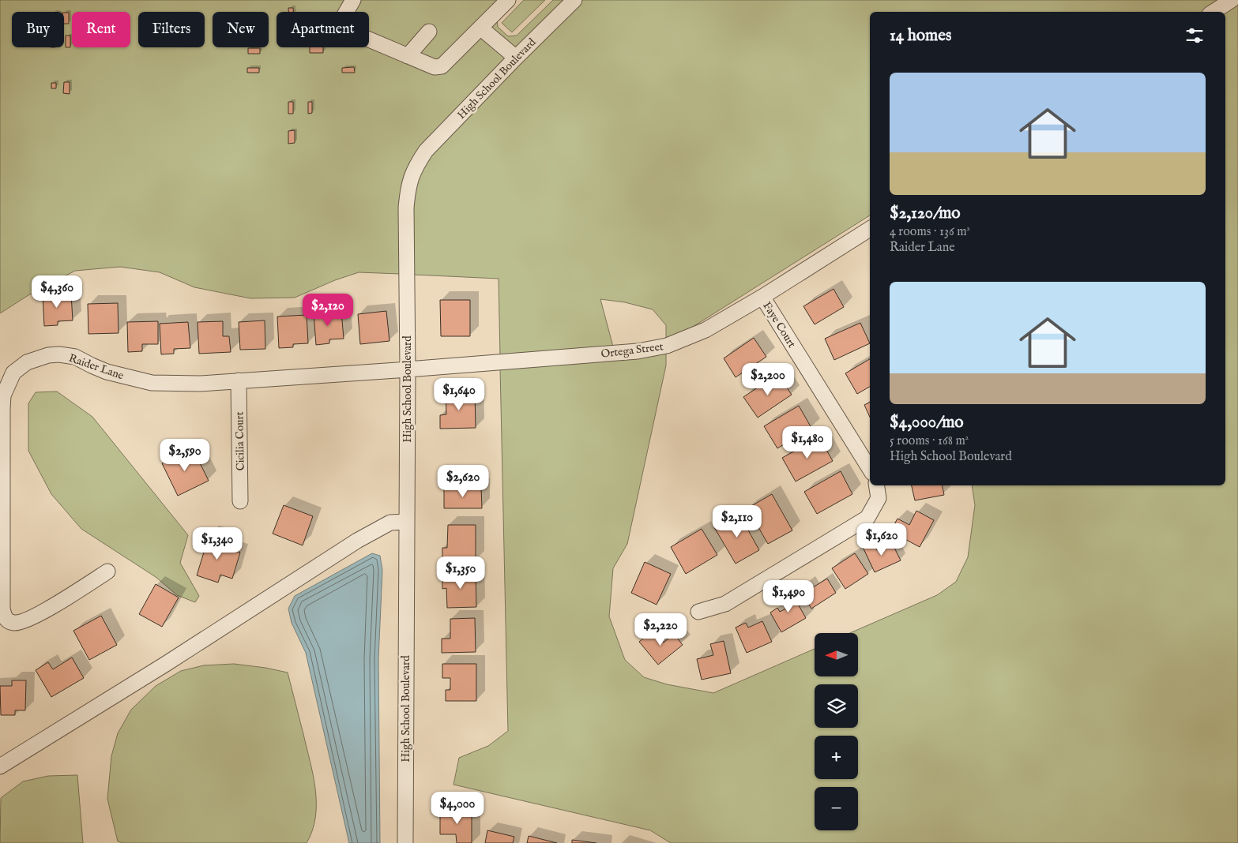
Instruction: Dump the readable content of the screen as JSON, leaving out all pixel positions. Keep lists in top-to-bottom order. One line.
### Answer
{"streets":{"street":["High School Boulevard","Faye Court","Ortega Street","Raider Lane","Cicilia Court"]},"crossings":[["High School Boulevard","Ortega Street"],["High School Boulevard","Raider Lane"],["Faye Court","Ortega Street"],["Ortega Street","Raider Lane"],["Raider Lane","Cicilia Court"]],"north":"left","page":{"chip":["Buy","Rent","Filters","New","Apartment"],"heading":"14 homes","list":[{"name":"$2,120/mo","note":"4 rooms · 136 m² · Raider Lane"},{"name":"$4,000/mo","note":"5 rooms · 168 m² · High School Boulevard"}],"price":["$4,360","$2,120","$2,200","$1,640","$1,480","$2,590","$2,620","$2,110","$1,620","$1,340","$1,350","$1,490","$2,220","$4,000"],"map_buttons":["+","−"]}}
